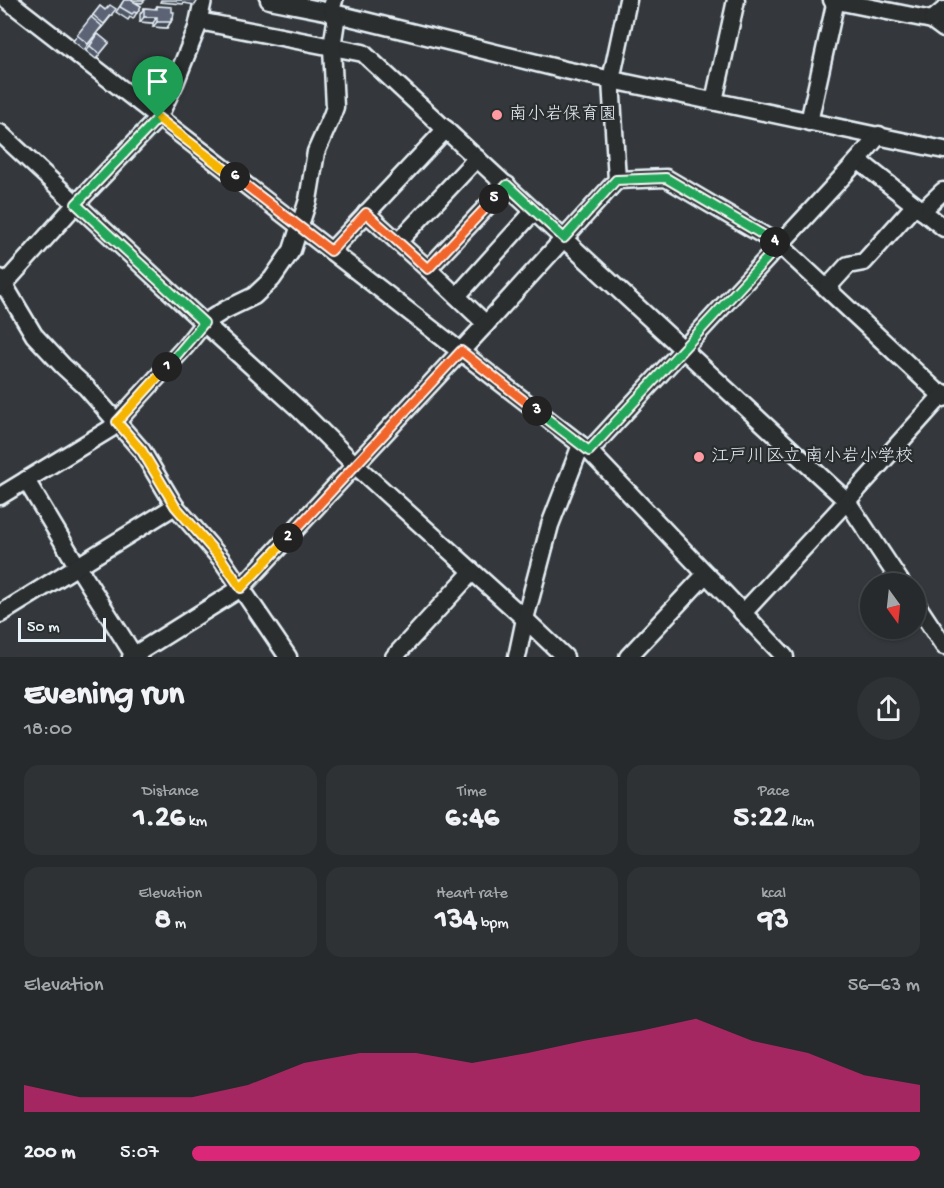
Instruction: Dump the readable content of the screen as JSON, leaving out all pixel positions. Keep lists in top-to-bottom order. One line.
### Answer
{"places":["南小岩保育園","江戸川区立 南小岩小学校"],"scale_bar":"50 m","north":"bottom","page":{"pins":["6","5","4","1","3","2"],"scale":"50 m","heading":["Evening run","18:00"],"stats":[["Distance","1.26 km"],["Time","6:46"],["Pace","5:22 /km"],["Elevation","8 m"],["Heart rate","134 bpm"],["kcal","93"]],"chart":["Elevation","56–63 m"],"list":[{"name":"200 m","note":"5:07"}]}}
